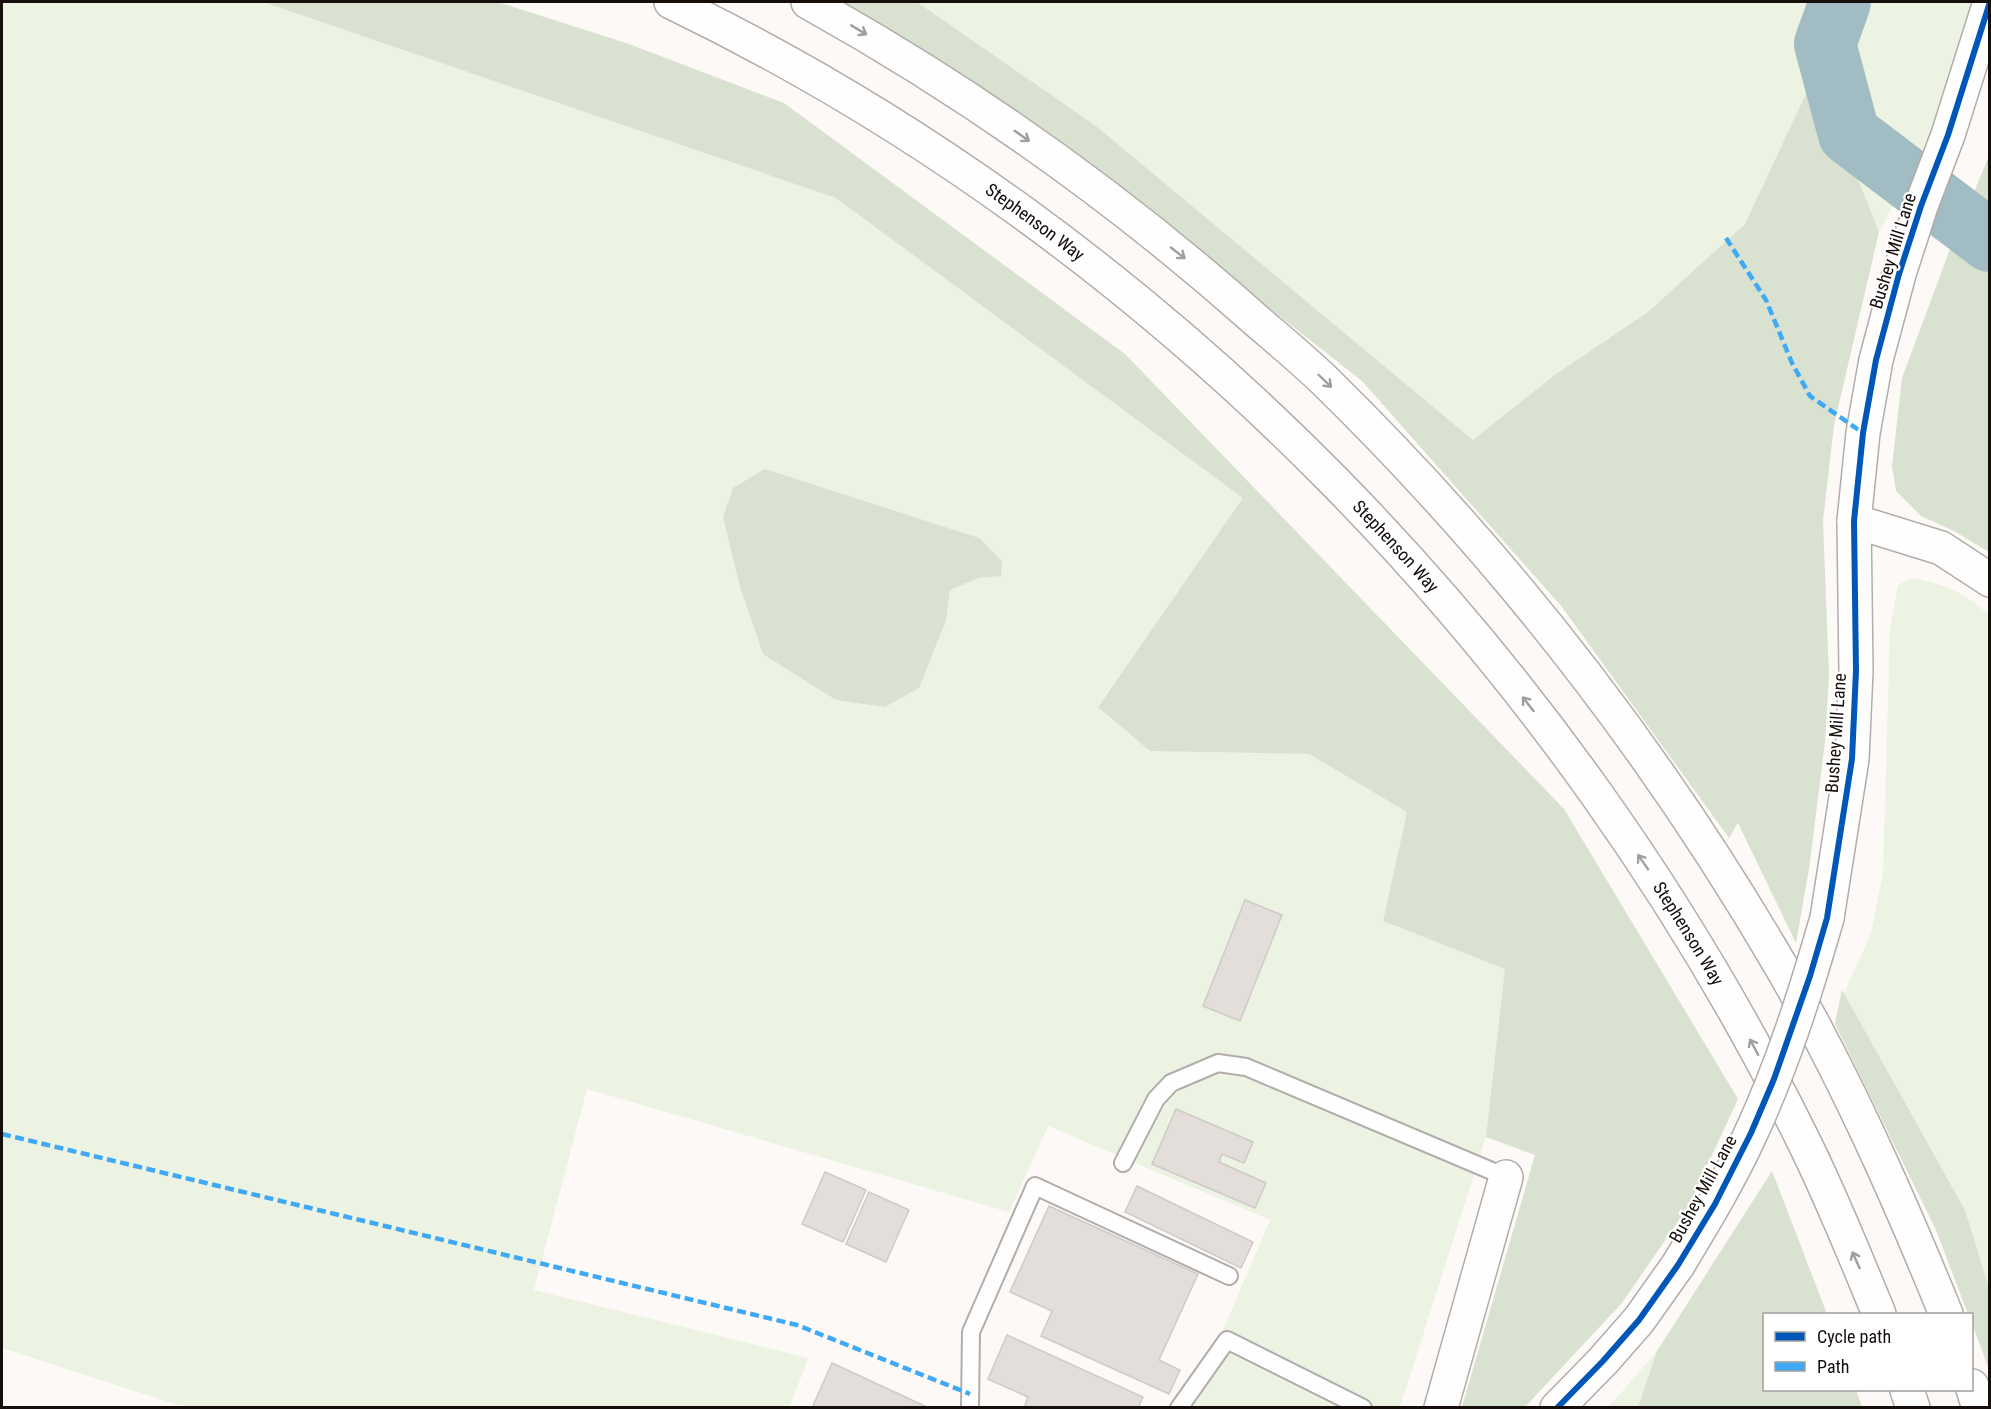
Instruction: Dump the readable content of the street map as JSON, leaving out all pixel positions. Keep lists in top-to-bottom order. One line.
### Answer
{"streets":{"main road":["Stephenson Way","Bushey Mill Lane"]},"legend":["Cycle path","Path"]}
